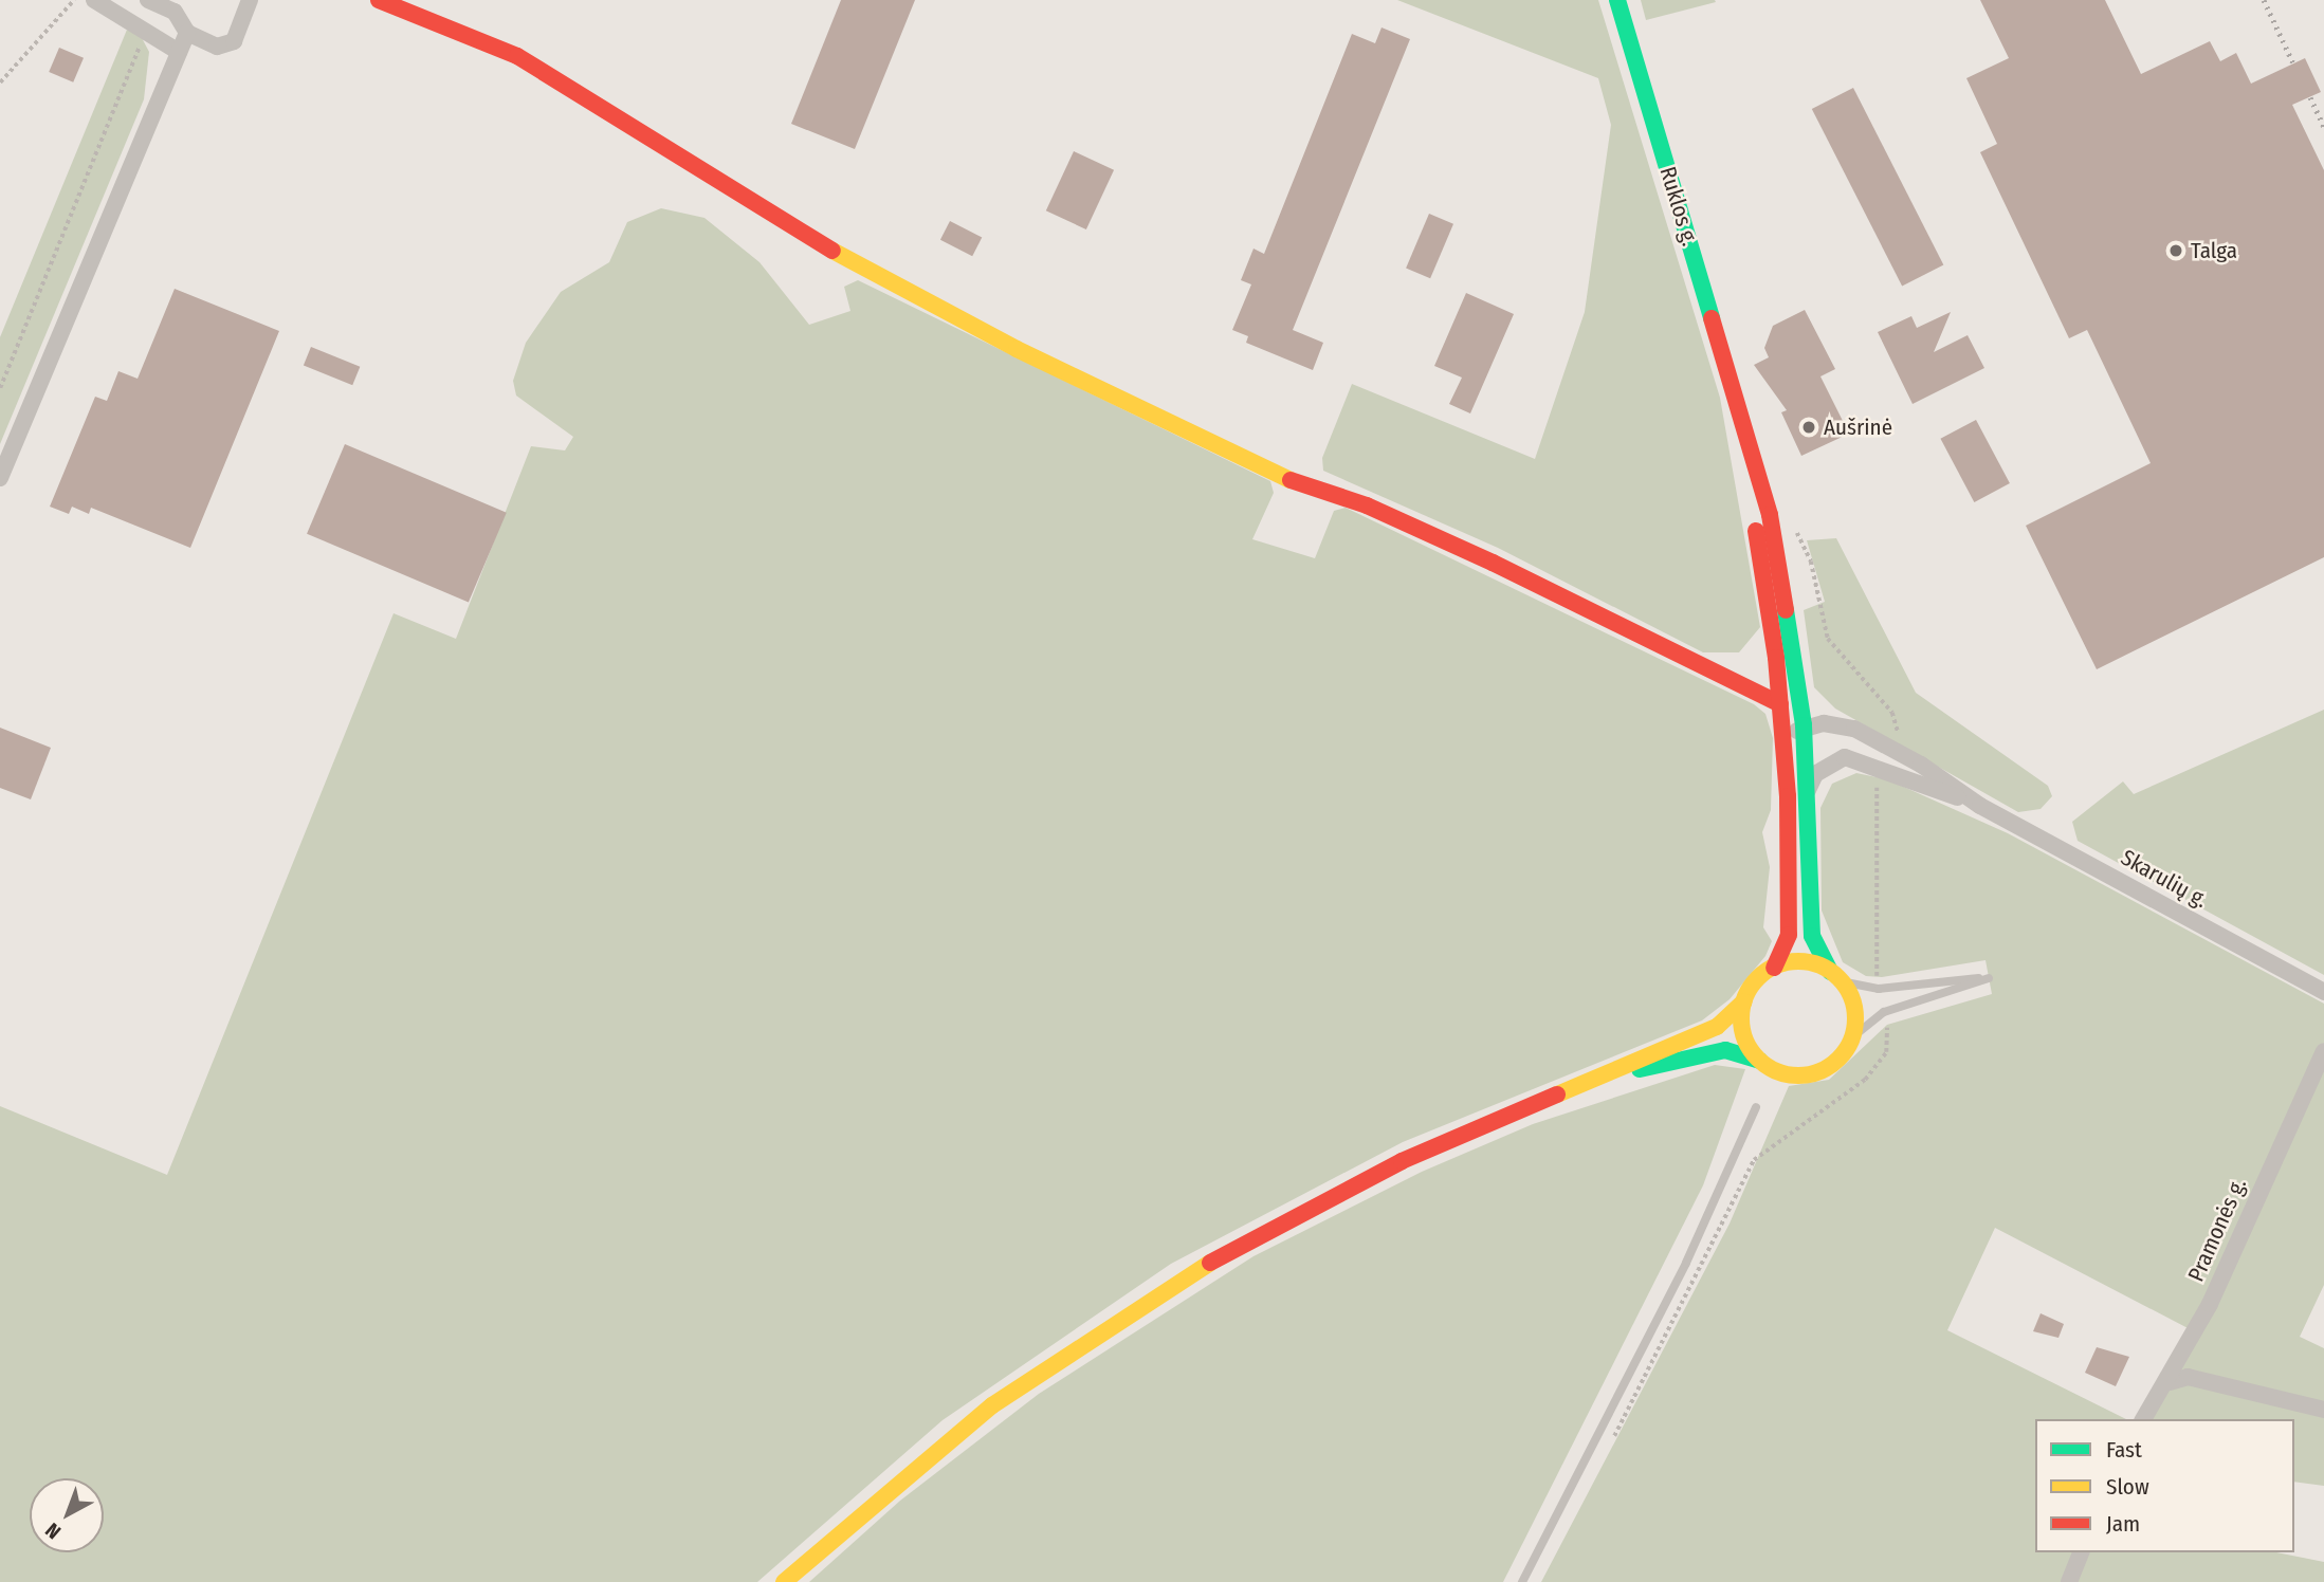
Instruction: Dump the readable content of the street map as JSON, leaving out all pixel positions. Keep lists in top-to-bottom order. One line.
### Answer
{"streets":{"main road":["Ruklos g."],"street":["Skarulių g.","Pramonės g."]},"places":["Talga","Aušrinė"],"legend":["Fast","Slow","Jam"],"north":"bottom left"}
